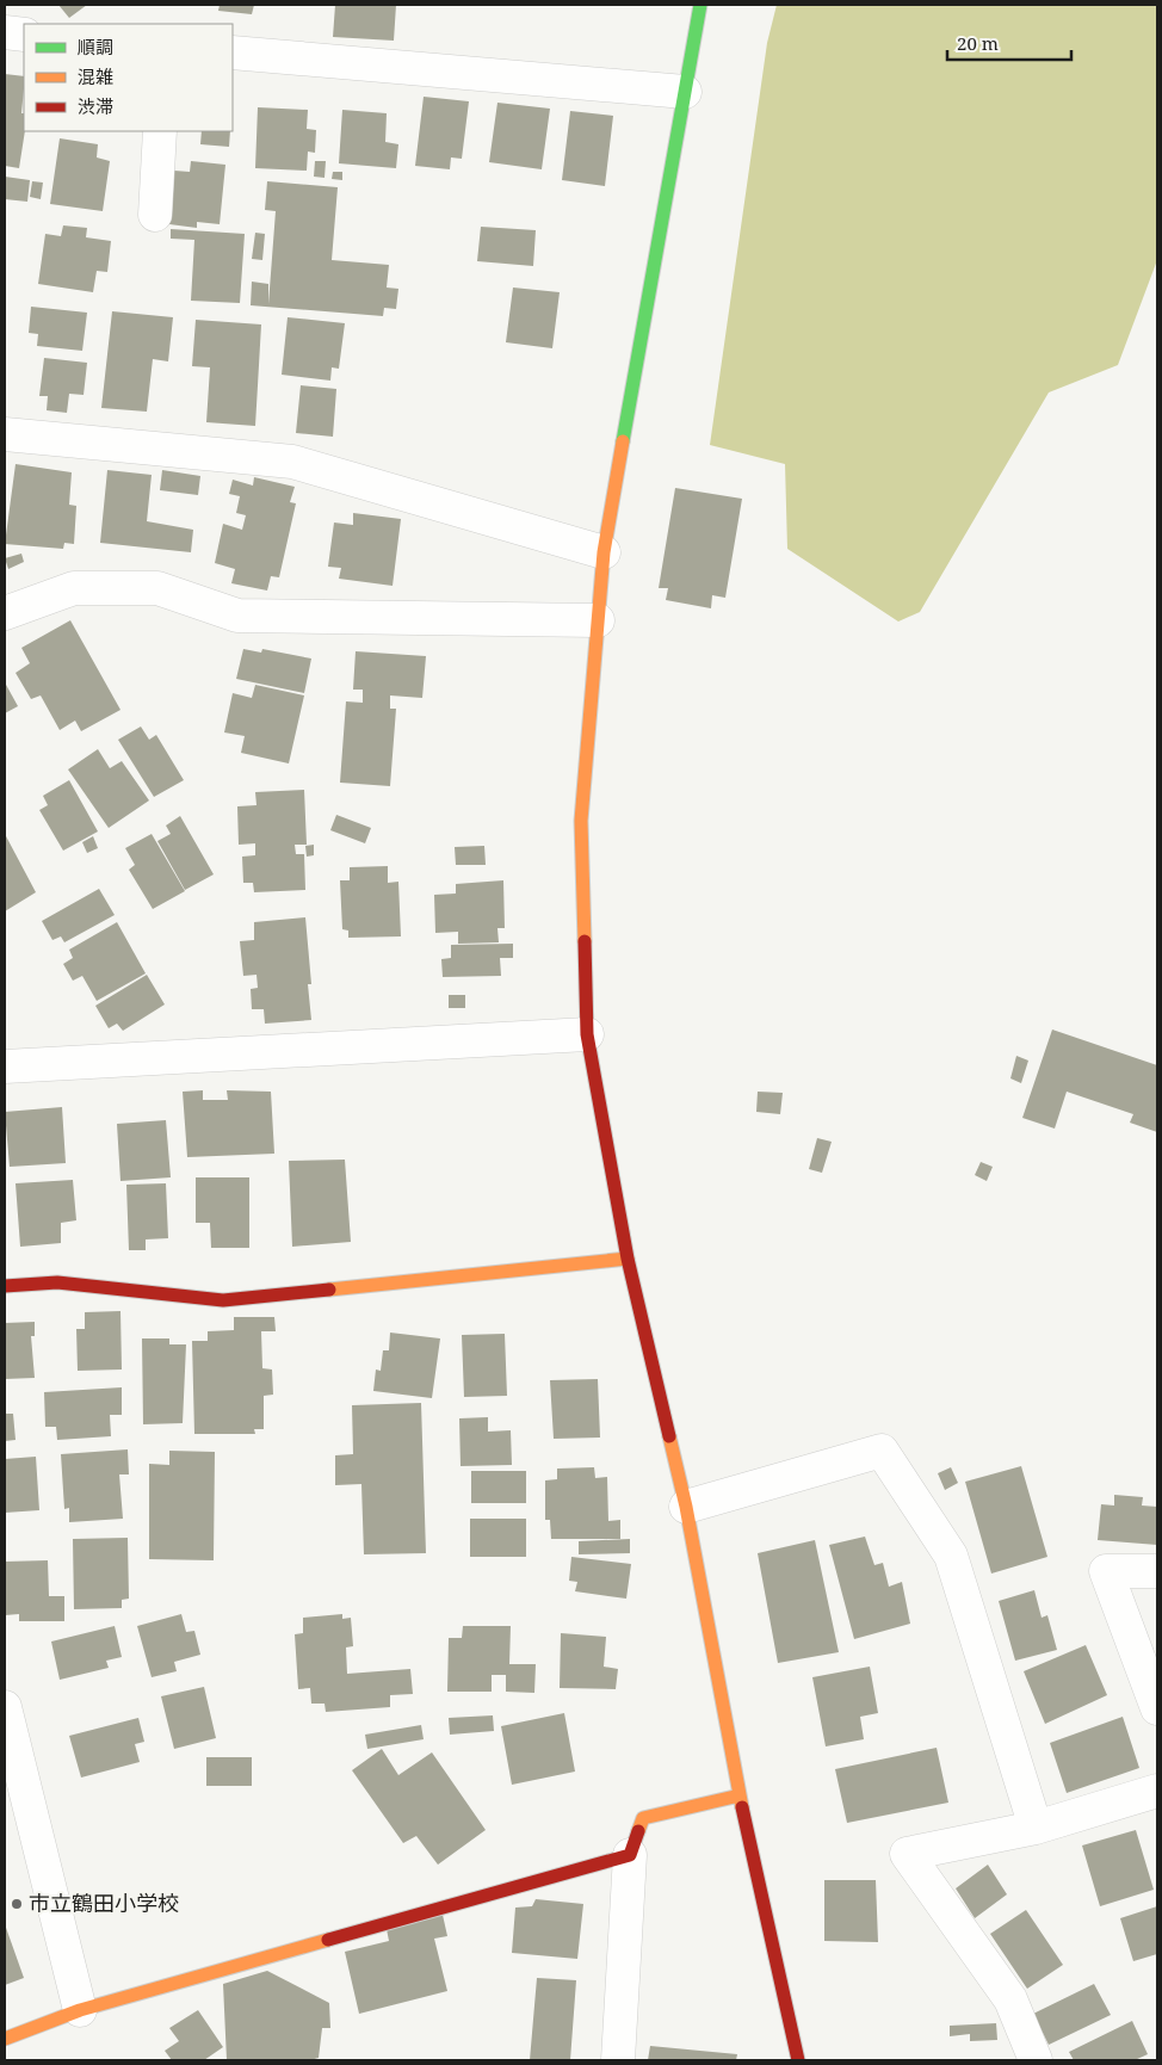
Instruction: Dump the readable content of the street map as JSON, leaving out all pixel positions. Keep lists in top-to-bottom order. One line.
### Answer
{"places":["市立鶴田小学校"],"legend":["順調","混雑","渋滞"],"scale_bar":"20 m"}
